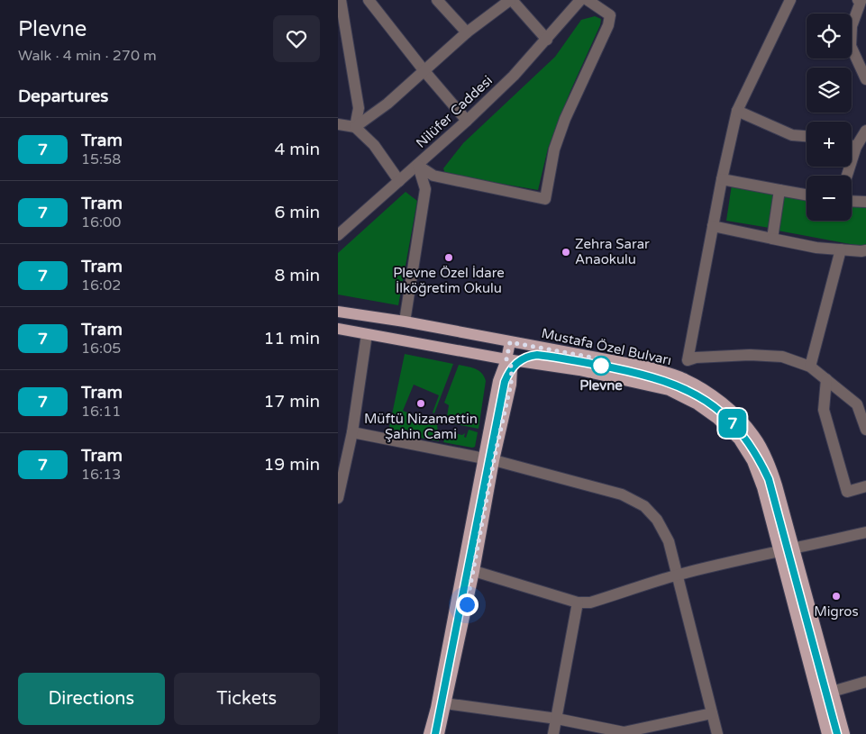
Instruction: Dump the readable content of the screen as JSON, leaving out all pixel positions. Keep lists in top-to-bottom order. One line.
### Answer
{"streets":{"main road":["Mustafa Özel Bulvarı"],"street":["Nilüfer Caddesi"]},"places":["Zehra Sarar Anaokulu","Plevne Özel İdare İlköğretim Okulu","Plevne","Müftü Nizamettin Şahin Cami","Migros"],"lines":["tram line 7"],"page":{"heading":[["Plevne","Walk · 4 min · 270 m"],"Departures"],"on_map":"7","map_buttons":["+","−"],"list":[{"mark":"7","name":"Tram","note":"15:58","value":"4 min"},{"mark":"7","name":"Tram","note":"16:00","value":"6 min"},{"mark":"7","name":"Tram","note":"16:02","value":"8 min"},{"mark":"7","name":"Tram","note":"16:05","value":"11 min"},{"mark":"7","name":"Tram","note":"16:11","value":"17 min"},{"mark":"7","name":"Tram","note":"16:13","value":"19 min"}],"buttons":["Directions","Tickets"]}}
